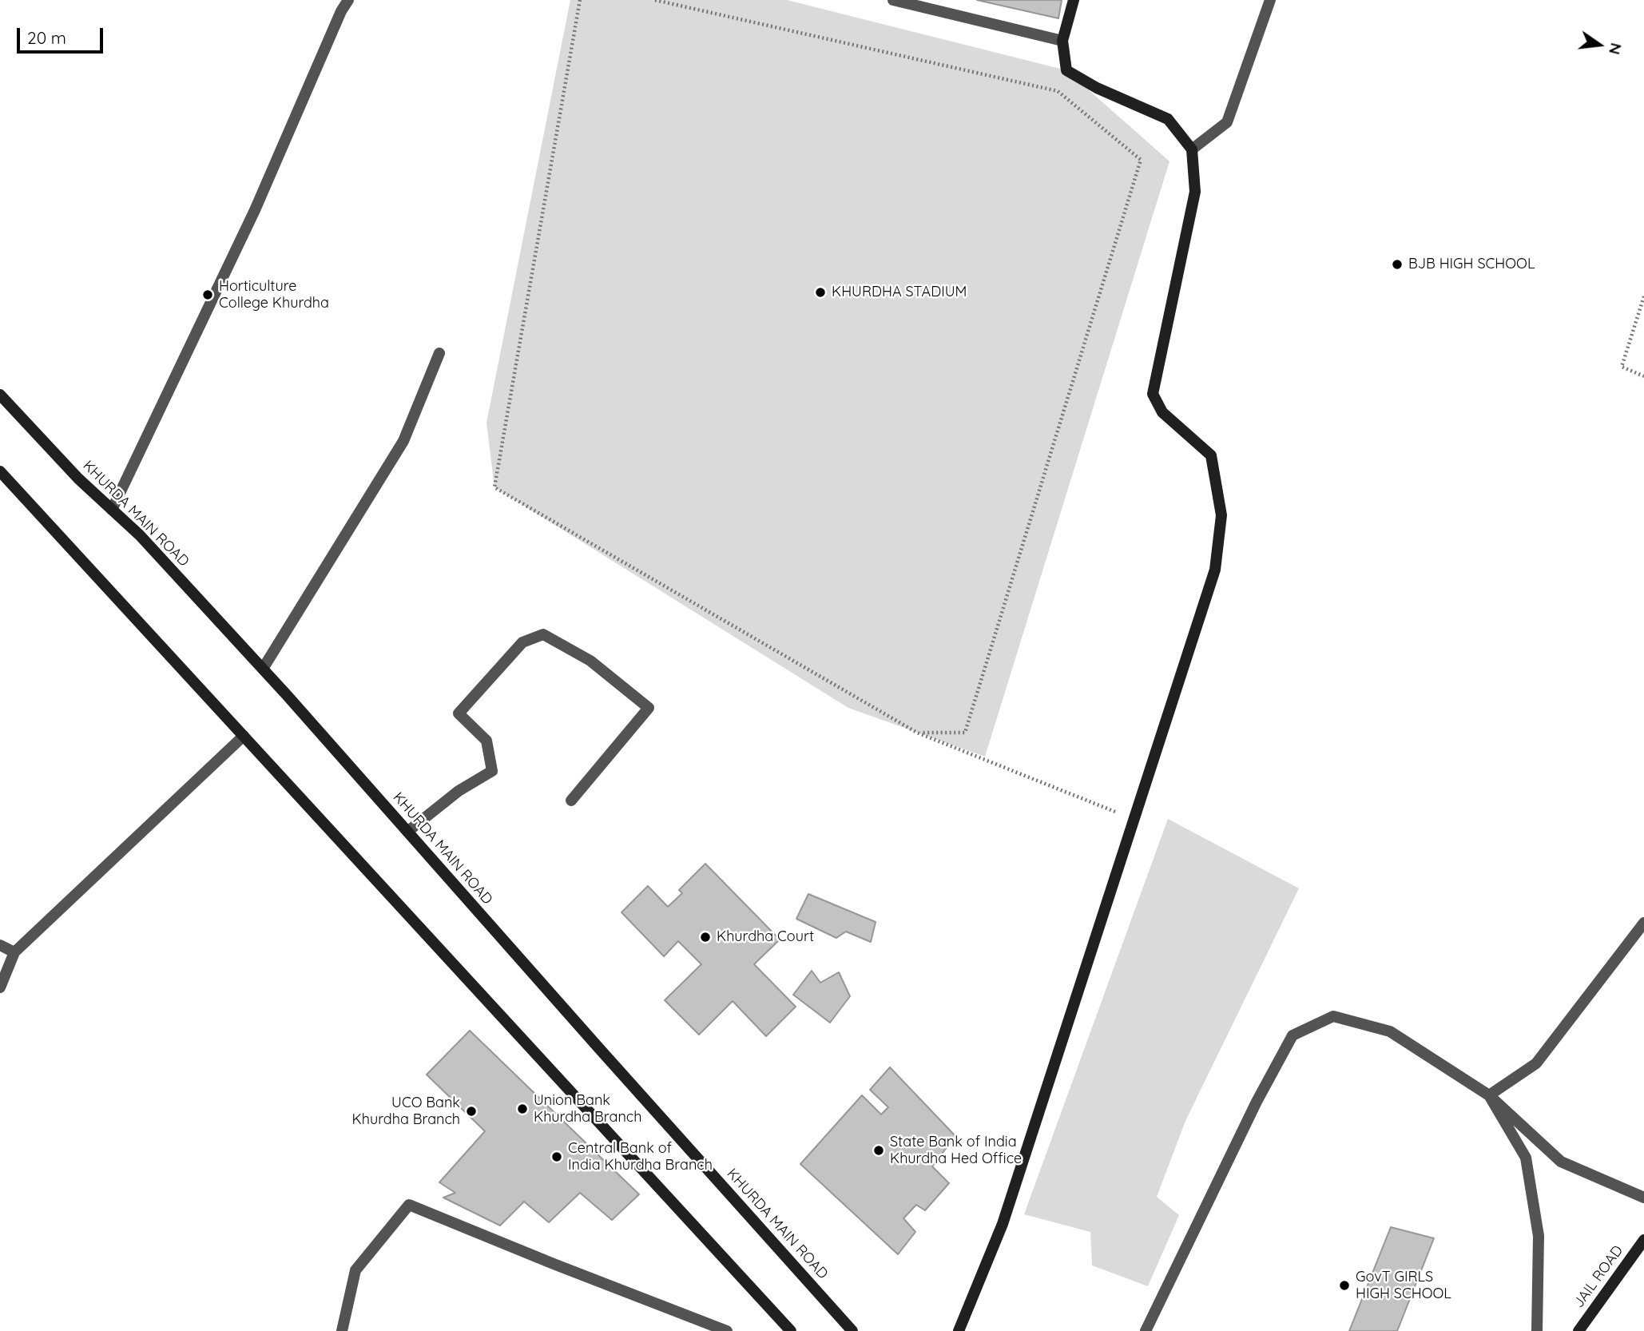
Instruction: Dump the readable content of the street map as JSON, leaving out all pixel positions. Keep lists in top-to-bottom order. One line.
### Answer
{"streets":{"main road":["KHURDA MAIN ROAD","JAIL ROAD"]},"places":["BJB HIGH SCHOOL","KHURDHA STADIUM","Horticulture College Khurdha","Khurdha Court","Union Bank Khurdha Branch","UCO Bank Khurdha Branch","State Bank of India Khurdha Hed Office","Central Bank of India Khurdha Branch","GovT GIRLS HIGH SCHOOL"],"scale_bar":"20 m","north":"right"}
